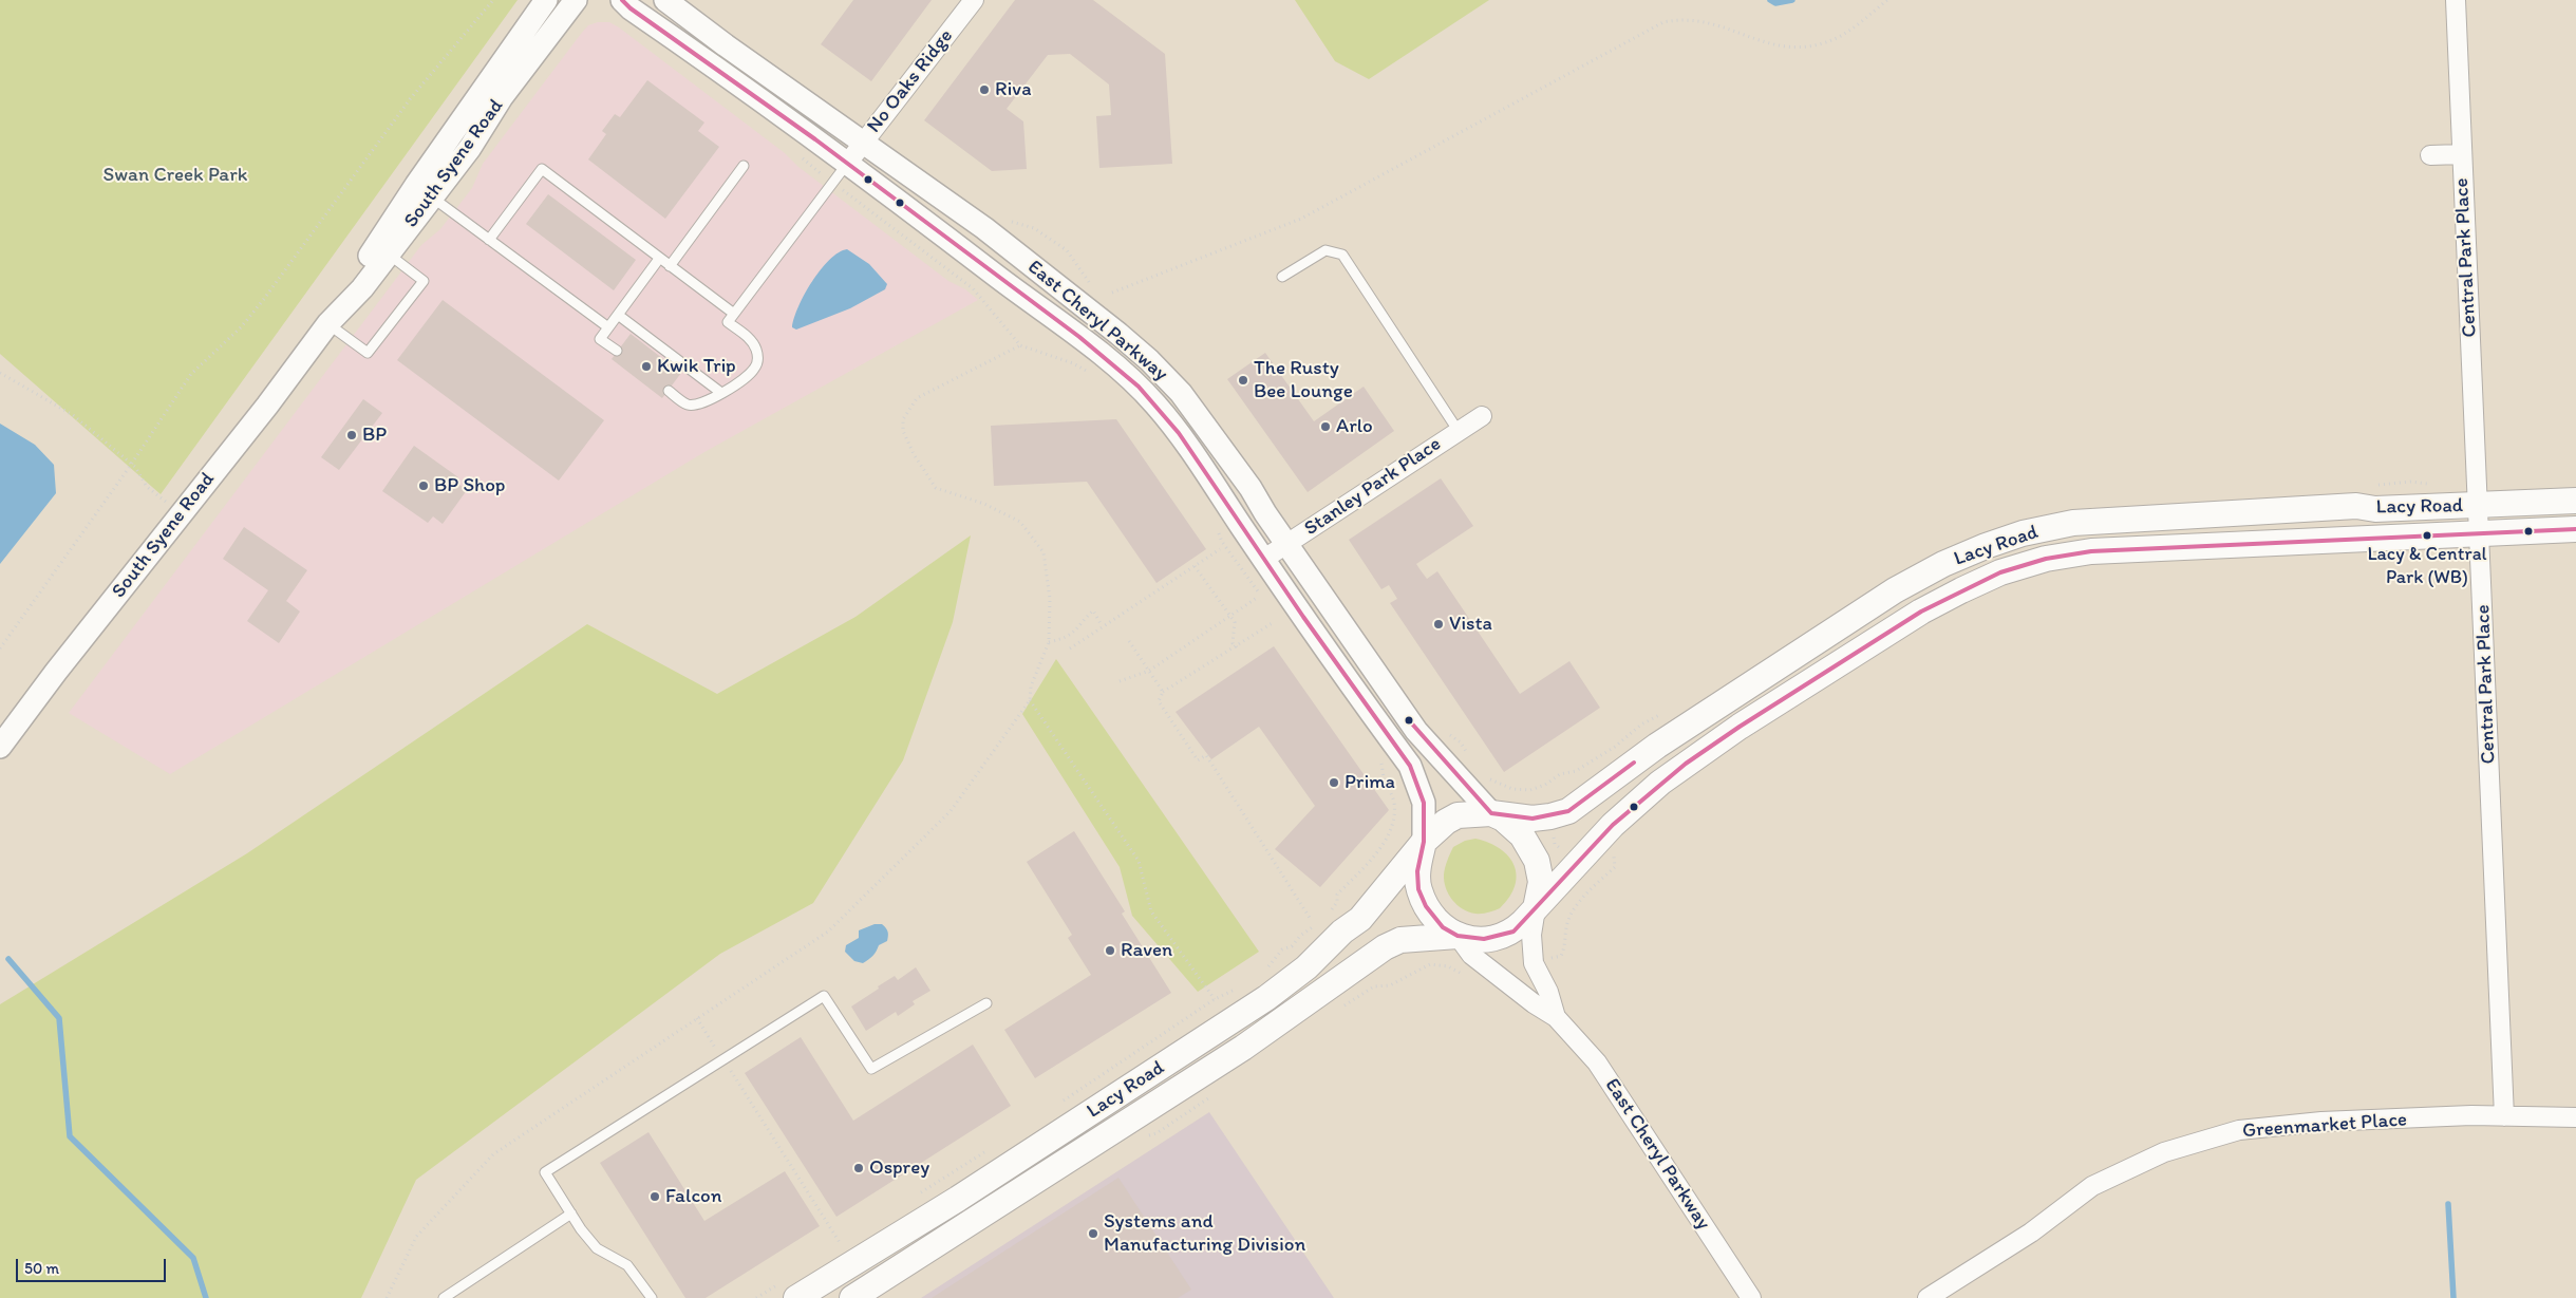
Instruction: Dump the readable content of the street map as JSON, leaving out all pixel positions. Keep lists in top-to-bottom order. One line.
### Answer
{"streets":{"main road":["Lacy Road"],"street":["No Oaks Ridge","South Syene Road","Central Park Place","East Cheryl Parkway","Stanley Park Place","Greenmarket Place"]},"crossings":[["No Oaks Ridge","East Cheryl Parkway"],["Central Park Place","Lacy Road"],["Central Park Place","Greenmarket Place"],["East Cheryl Parkway","Stanley Park Place"],["East Cheryl Parkway","Lacy Road"]],"parks":["Swan Creek Park"],"places":["Riva","Kwik Trip","The Rusty Bee Lounge","Arlo","BP","BP Shop","Lacy & Central Park (WB)","Vista","Prima","Raven","Osprey","Falcon","Systems and Manufacturing Division"],"scale_bar":"50 m"}
